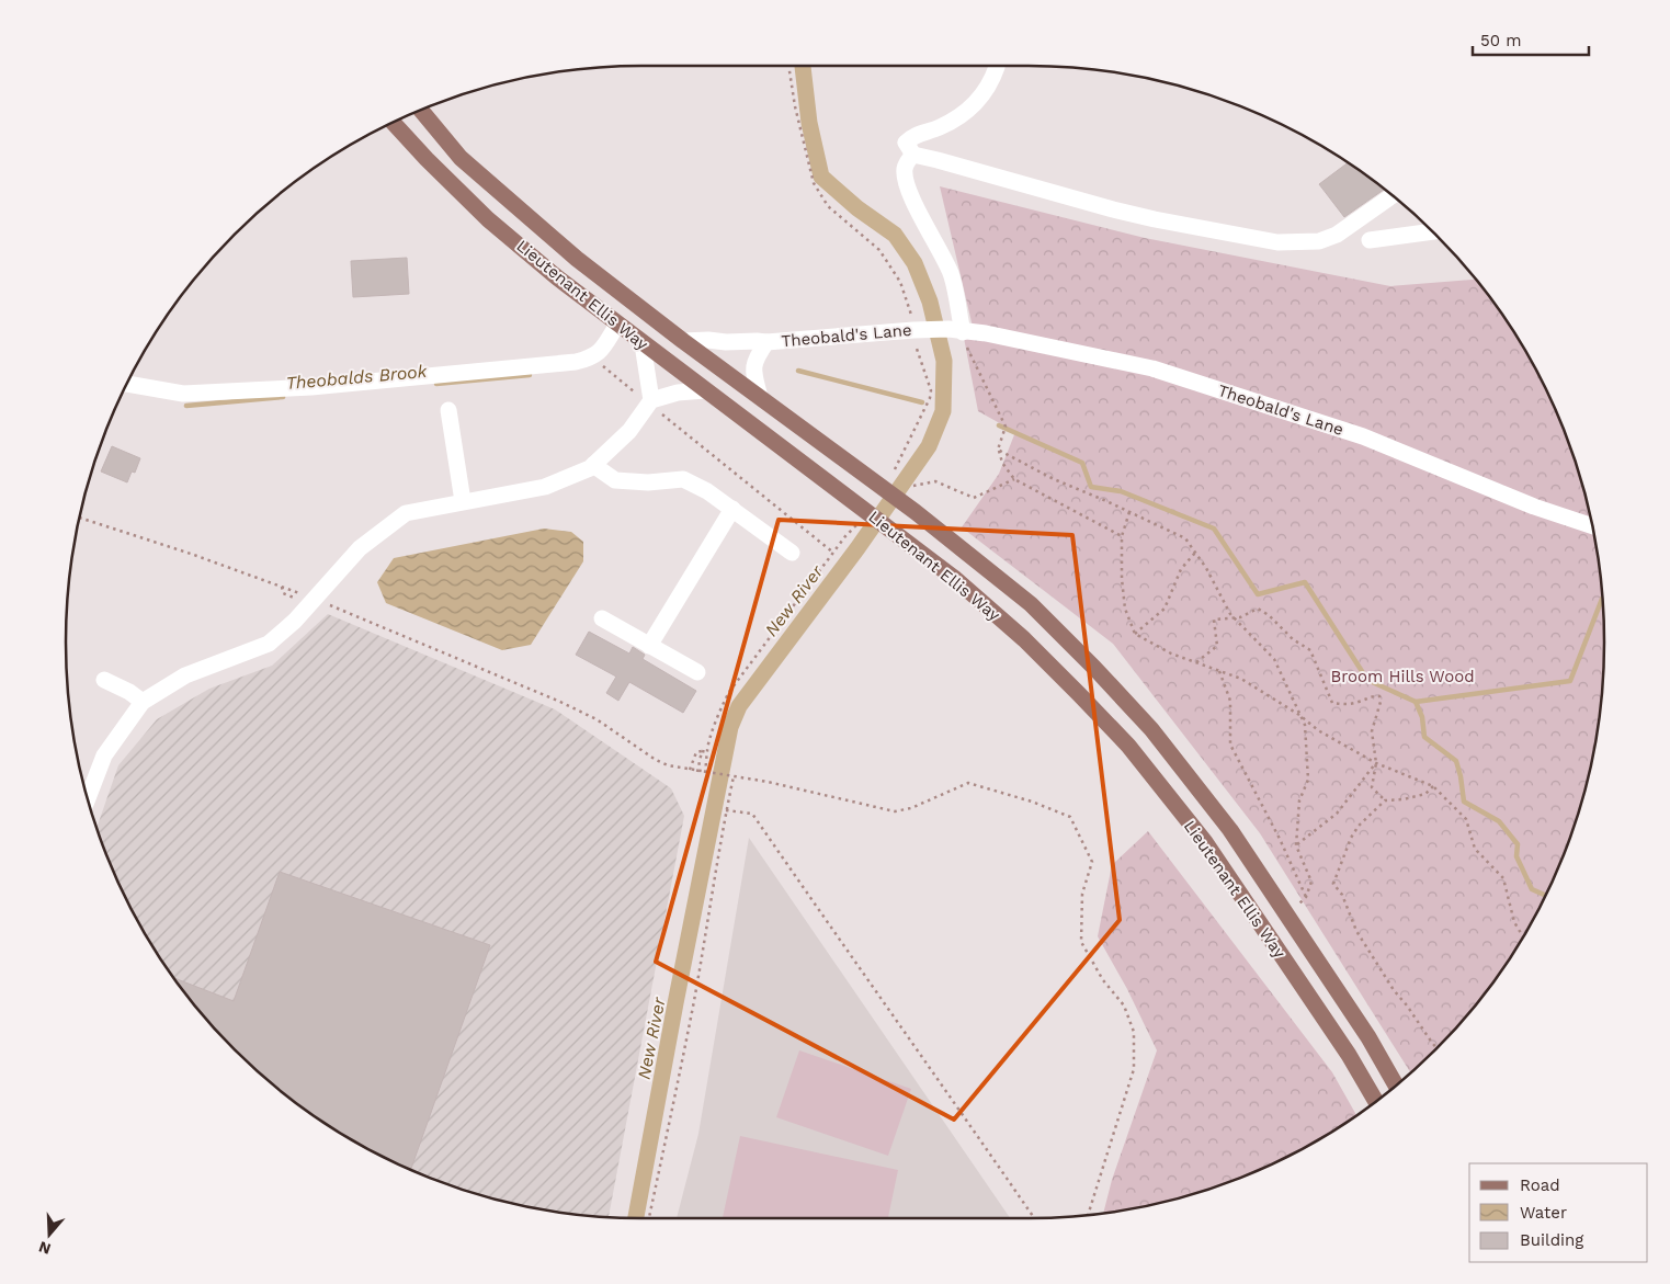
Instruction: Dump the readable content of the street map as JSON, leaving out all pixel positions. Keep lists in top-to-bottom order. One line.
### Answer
{"streets":{"main road":["Lieutenant Ellis Way"],"street":["Theobald's Lane"]},"crossings":[["Lieutenant Ellis Way","Theobald's Lane"]],"water":["Theobalds Brook","New River"],"parks":["Broom Hills Wood"],"legend":["Road","Water","Building"],"scale_bar":"50 m","north":"bottom"}
